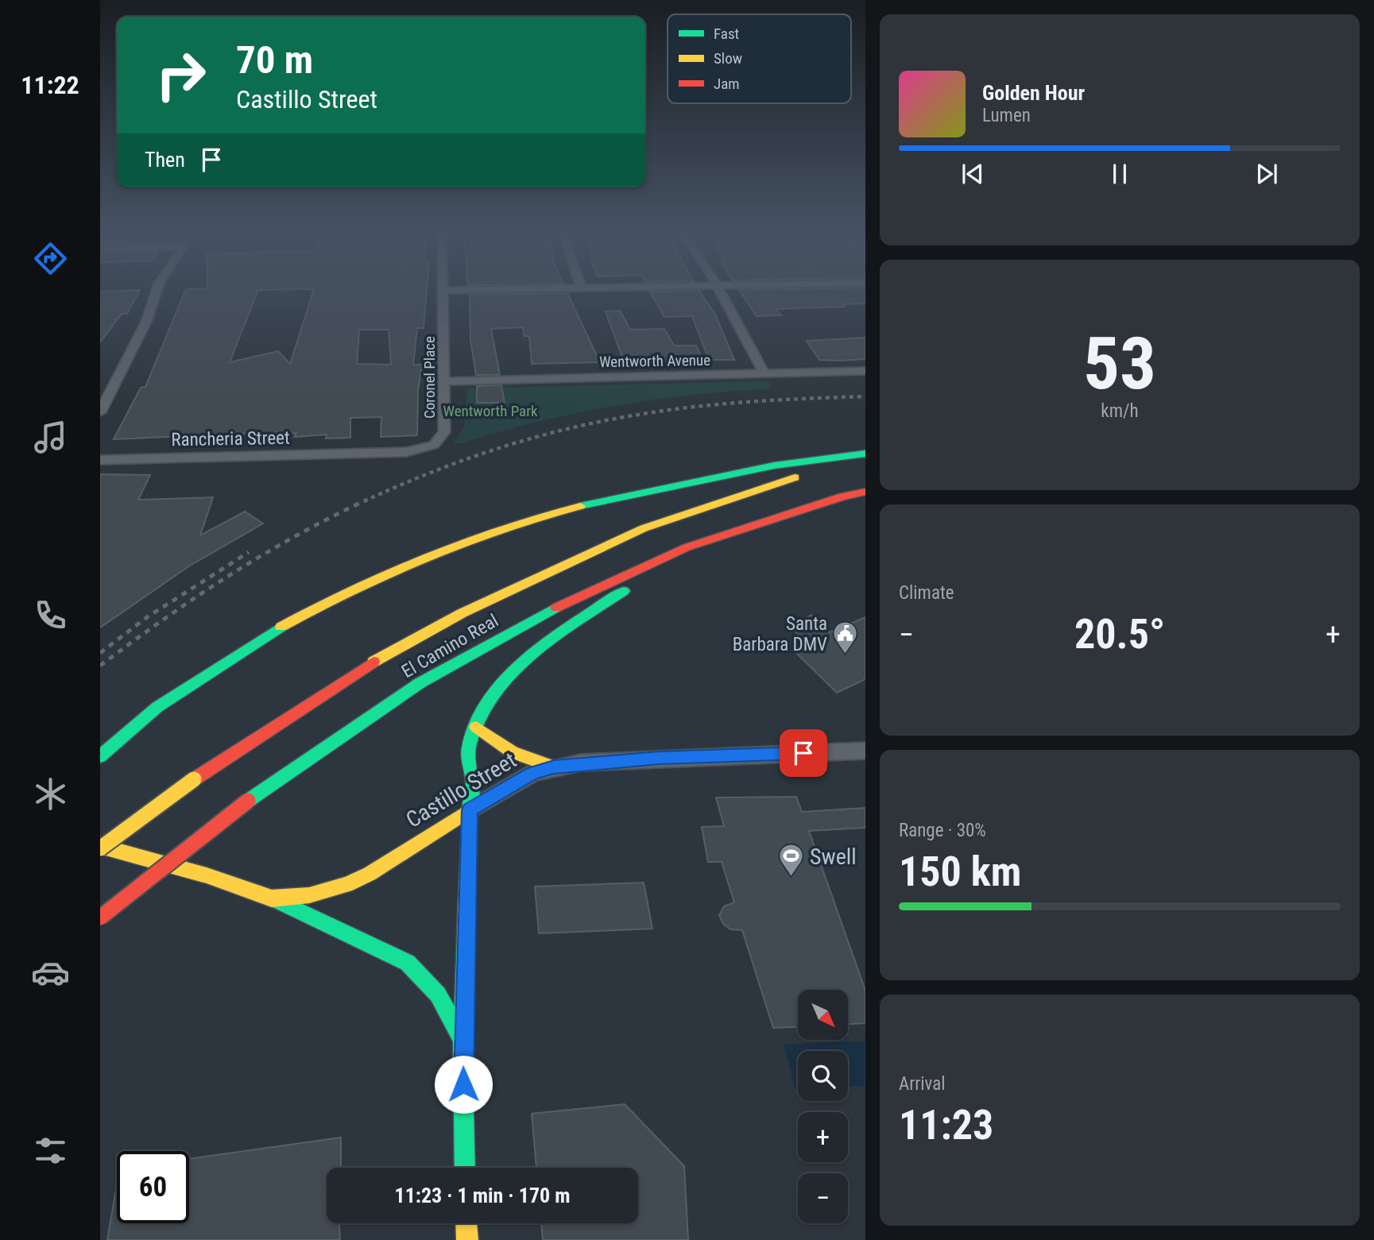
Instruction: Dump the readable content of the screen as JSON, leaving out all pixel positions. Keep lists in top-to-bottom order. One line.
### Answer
{"streets":{"main road":["El Camino Real","Castillo Street"],"street":["Wentworth Avenue","Coronel Place","Rancheria Street"]},"crossings":[["Wentworth Avenue","Coronel Place"],["Coronel Place","Rancheria Street"],["El Camino Real","Castillo Street"]],"parks":["Wentworth Park"],"places":{"public building":["Santa Barbara DMV"],"sports":["Swell"]},"legend":["Fast","Slow","Jam"],"north":"bottom right","page":{"tabs":"11:22","turn":["70 m","Castillo Street"],"song":["Golden Hour","Lumen"],"then":"Then","tile":[["53","km/h"],"Climate",["Range · 30%","150 km"],["Arrival","11:23"]],"heat":["−","20.5°","+"],"map_buttons":["+","−"],"limit":"60","trip":"11:23 · 1 min · 170 m"}}
